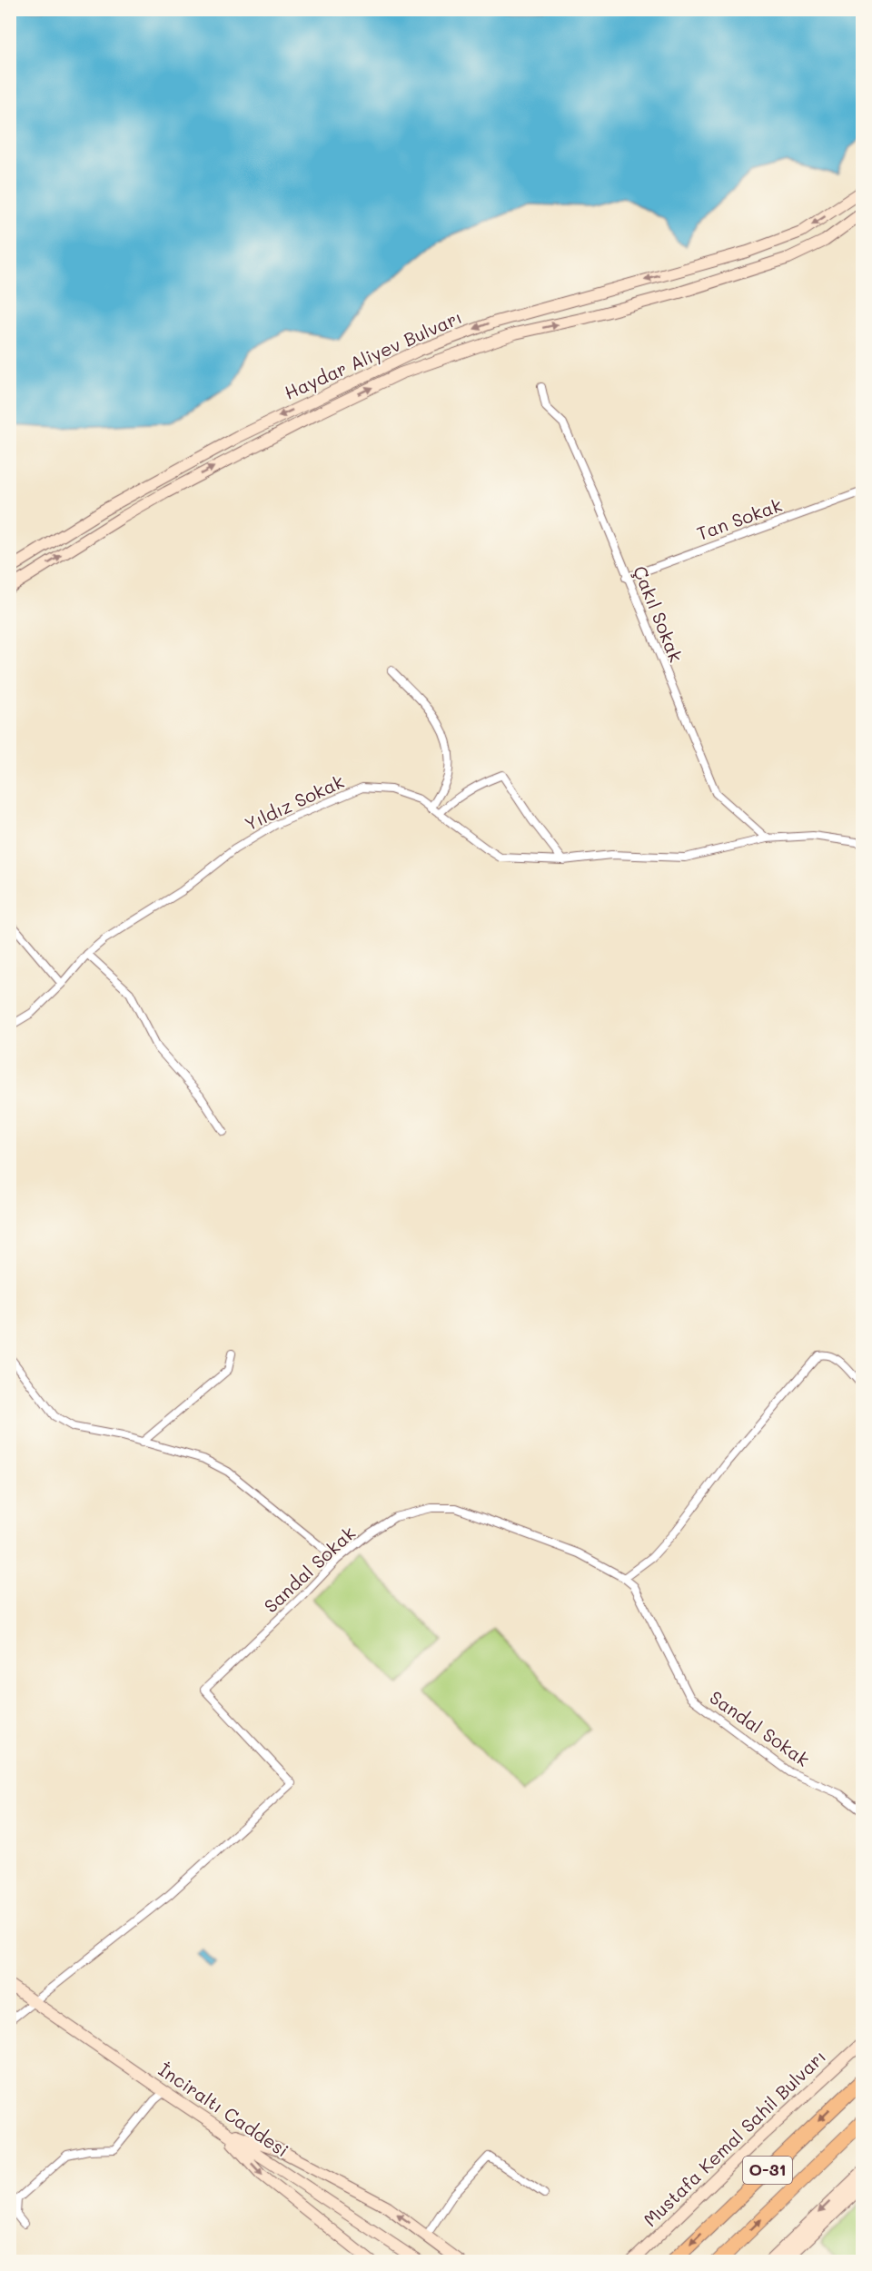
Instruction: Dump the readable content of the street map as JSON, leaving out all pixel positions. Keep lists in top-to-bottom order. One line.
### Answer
{"streets":{"highway":["O-31"],"main road":["Haydar Aliyev Bulvarı","İnciraltı Caddesi","Mustafa Kemal Sahil Bulvarı"],"street":["Tan Sokak","Çakıl Sokak","Yıldız Sokak","Sandal Sokak"]},"crossings":[["Tan Sokak","Çakıl Sokak"],["Çakıl Sokak","Yıldız Sokak"],["Sandal Sokak","İnciraltı Caddesi"]]}
